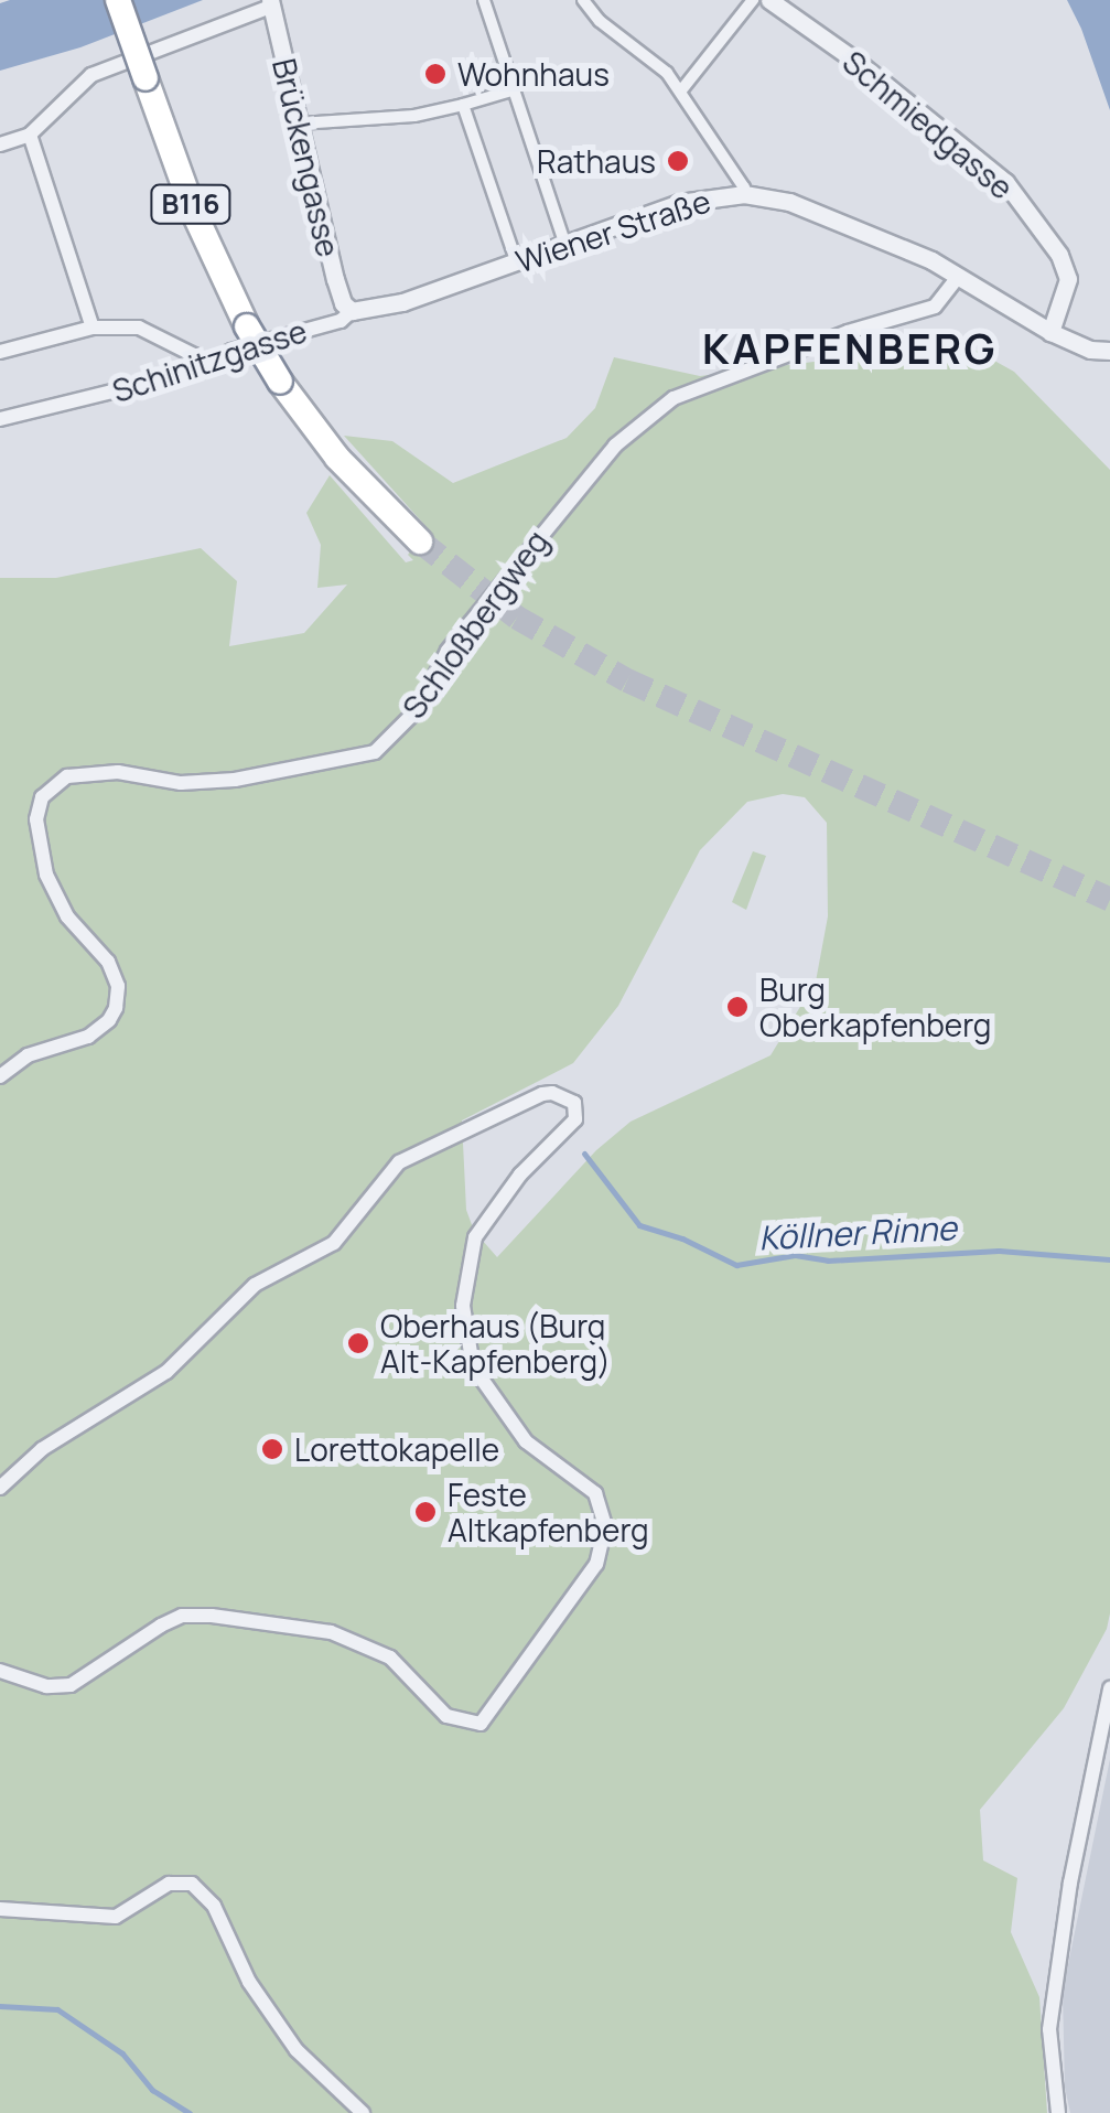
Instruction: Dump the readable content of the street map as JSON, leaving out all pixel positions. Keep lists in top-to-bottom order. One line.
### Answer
{"streets":{"highway":["B116"],"street":["Schmiedgasse","Brückengasse","Wiener Straße","Schinitzgasse","Schloßbergweg"]},"crossings":[["Schmiedgasse","Wiener Straße"],["Brückengasse","Wiener Straße"],["Brückengasse","Schinitzgasse"],["Wiener Straße","Schinitzgasse"],["Wiener Straße","Schloßbergweg"]],"districts":["KAPFENBERG"],"water":["Köllner Rinne"],"places":["Wohnhaus","Rathaus","Burg Oberkapfenberg","Oberhaus (Burg Alt-Kapfenberg)","Lorettokapelle","Feste Altkapfenberg"]}
